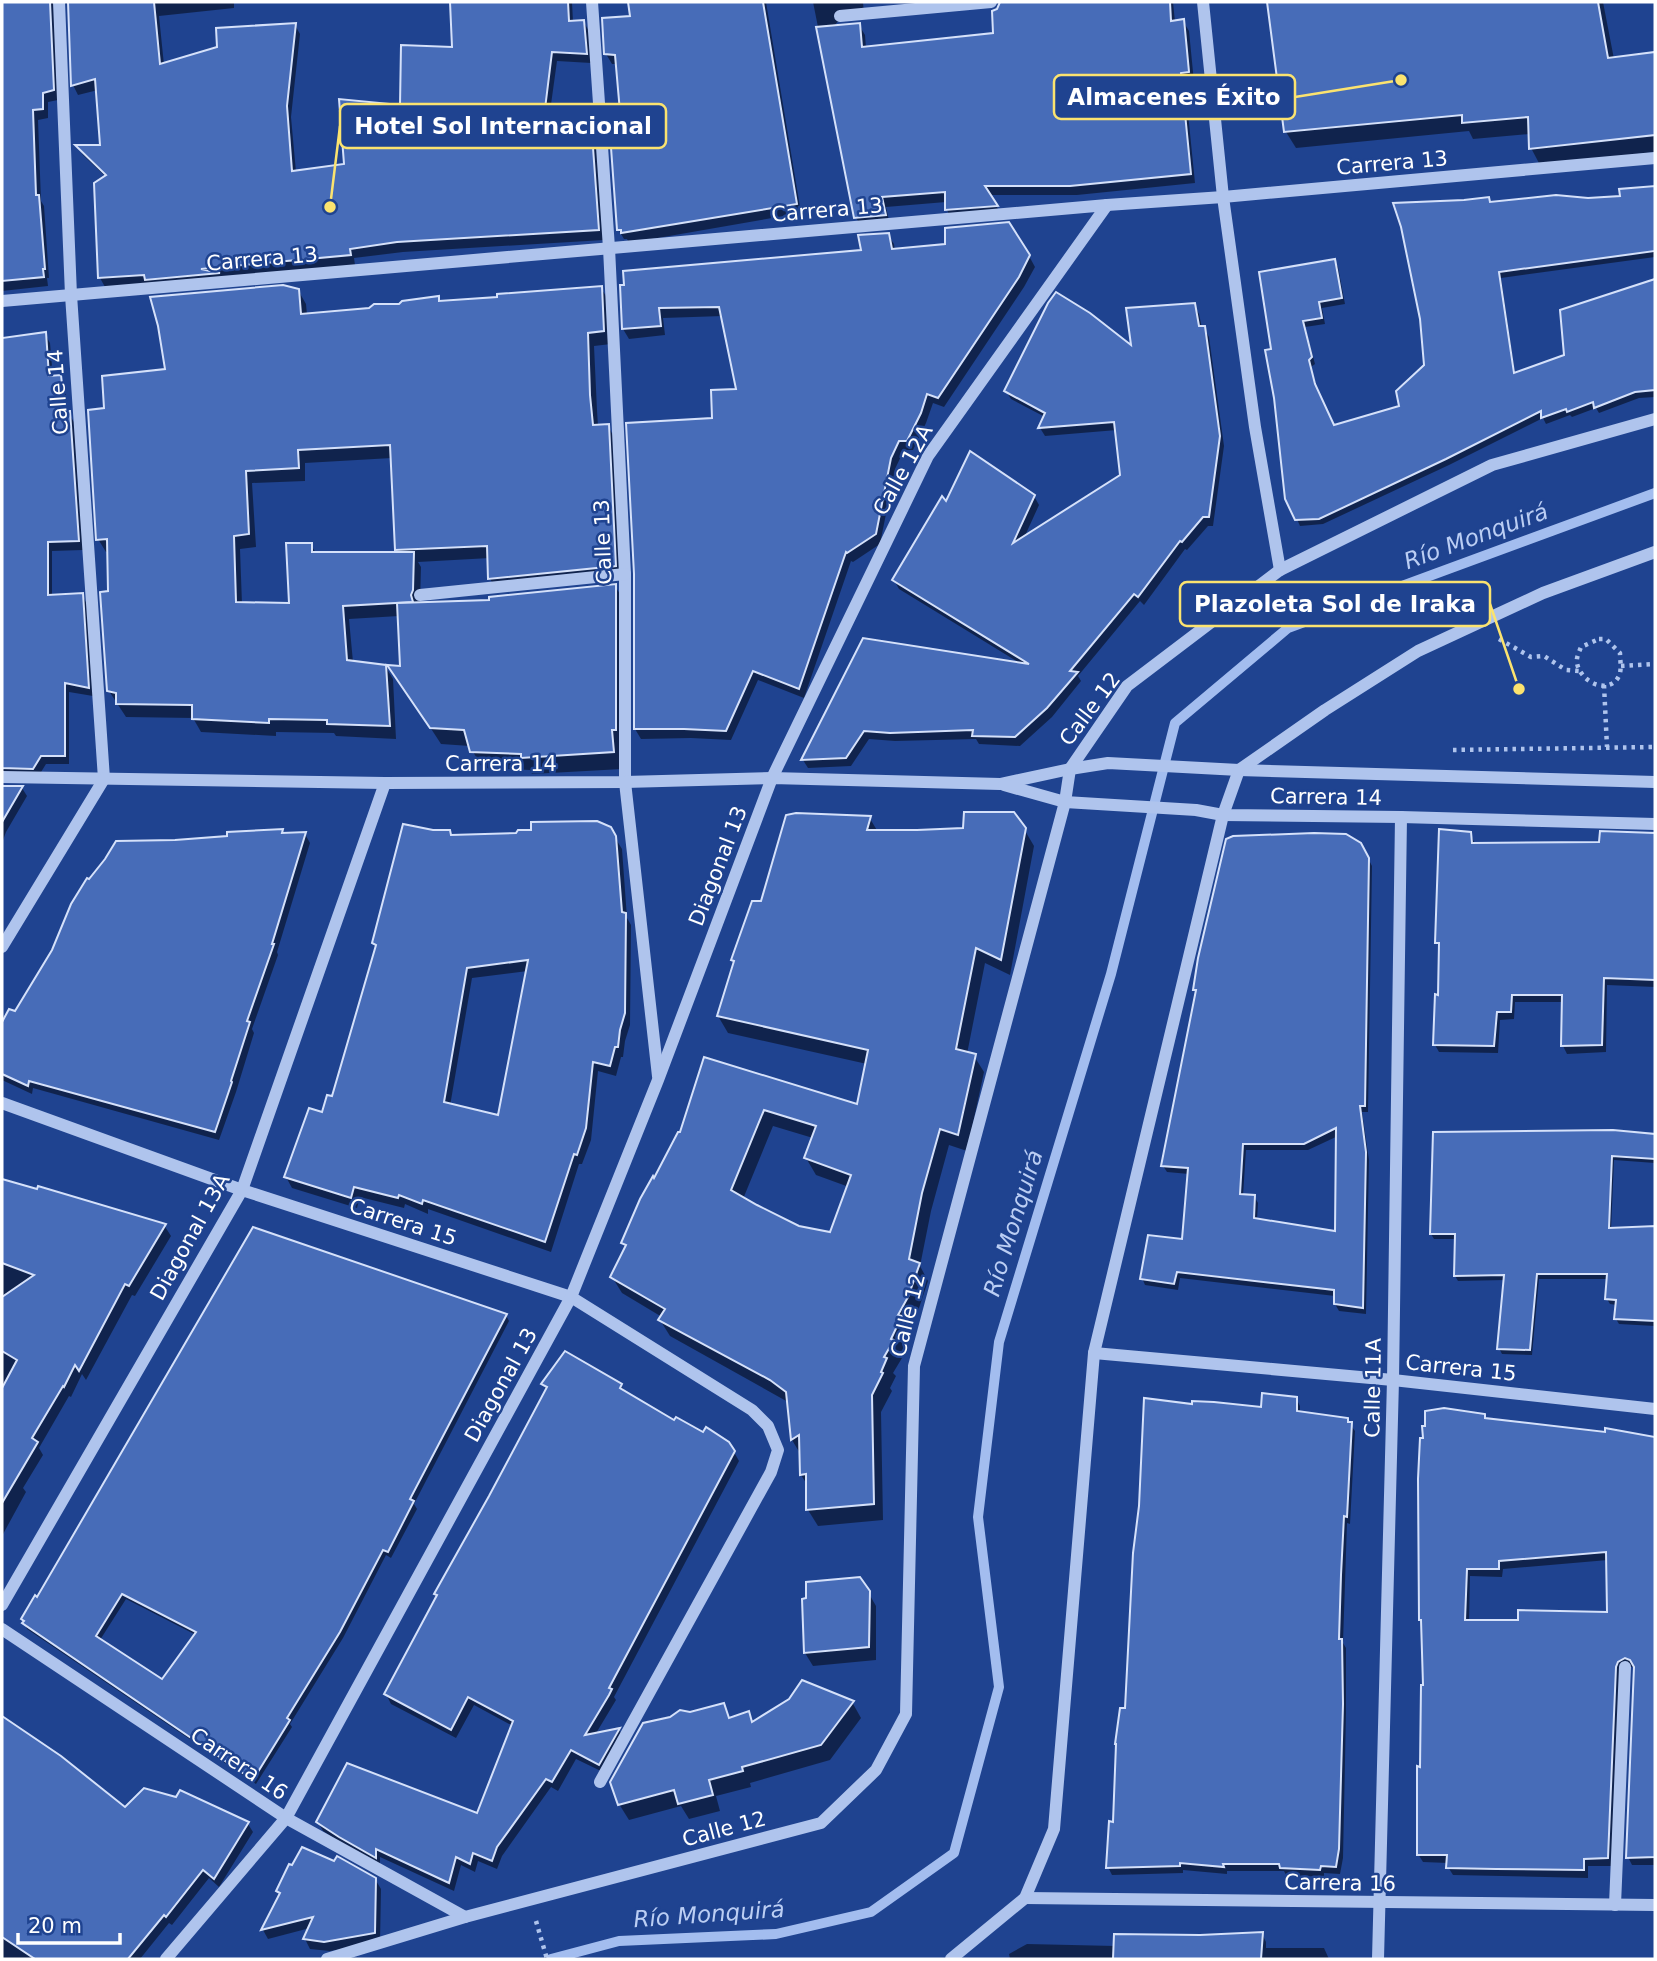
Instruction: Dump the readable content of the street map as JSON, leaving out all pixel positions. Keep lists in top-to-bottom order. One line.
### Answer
{"streets":{"street":["Carrera 13","Calle 14","Calle 12A","Calle 13","Calle 12","Carrera 14","Diagonal 13","Carrera 15","Diagonal 13A","Calle 11A","Carrera 16"]},"crossings":[["Carrera 13","Calle 14"],["Carrera 13","Calle 12A"],["Carrera 13","Calle 13"],["Calle 14","Carrera 14"],["Calle 12A","Carrera 14"],["Calle 12A","Diagonal 13"],["Calle 13","Carrera 14"],["Calle 13","Diagonal 13"],["Calle 12","Carrera 14"],["Calle 12","Carrera 16"],["Carrera 14","Diagonal 13"],["Carrera 14","Diagonal 13A"],["Carrera 14","Calle 11A"],["Diagonal 13","Carrera 15"],["Diagonal 13","Carrera 16"],["Carrera 15","Diagonal 13A"],["Carrera 15","Calle 11A"],["Calle 11A","Carrera 16"]],"water":["Río Monquirá"],"places":["Almacenes Éxito","Hotel Sol Internacional","Plazoleta Sol de Iraka"],"scale_bar":"20 m"}
